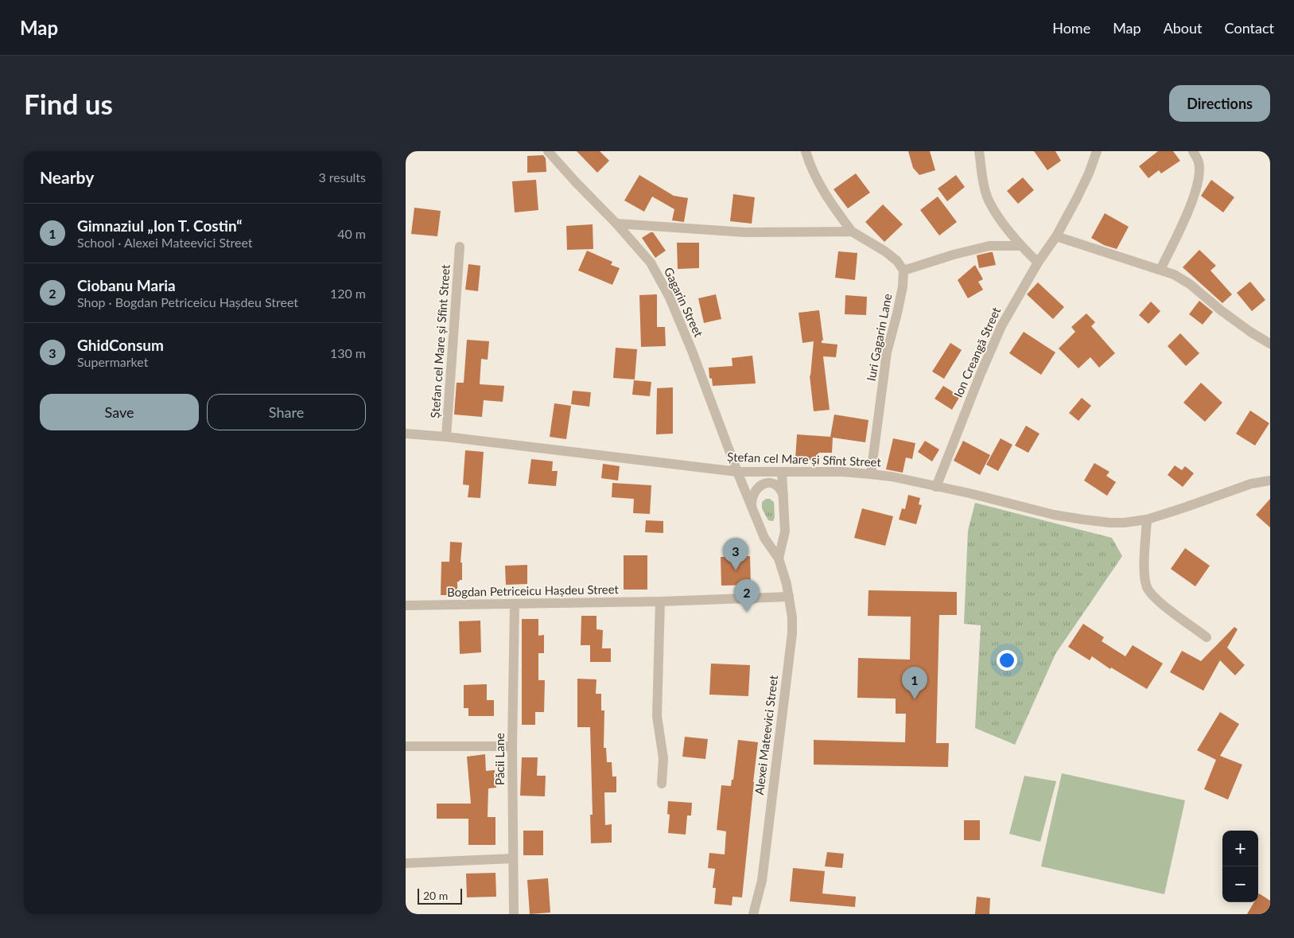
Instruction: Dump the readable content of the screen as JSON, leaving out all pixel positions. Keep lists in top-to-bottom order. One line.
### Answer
{"streets":{"street":["Gagarin Street","Iuri Gagarin Lane","Ștefan cel Mare și Sfînt Street","Ion Creangă Street","Bogdan Petriceicu Hașdeu Street","Alexei Mateevici Street","Păcii Lane"]},"crossings":[["Gagarin Street","Ștefan cel Mare și Sfînt Street"],["Gagarin Street","Alexei Mateevici Street"],["Iuri Gagarin Lane","Ștefan cel Mare și Sfînt Street"],["Ștefan cel Mare și Sfînt Street","Ion Creangă Street"],["Bogdan Petriceicu Hașdeu Street","Alexei Mateevici Street"],["Bogdan Petriceicu Hașdeu Street","Păcii Lane"]],"scale_bar":"20 m","page":{"header":"Map","nav":["Home","Map","About","Contact"],"buttons":["Directions",["Save","Share"]],"title":"Find us","heading":["Nearby","3 results"],"list":[{"mark":"1","name":"Gimnaziul „Ion T. Costin“","note":"School · Alexei Mateevici Street","value":"40 m"},{"mark":"2","name":"Ciobanu Maria","note":"Shop · Bogdan Petriceicu Hașdeu Street","value":"120 m"},{"mark":"3","name":"GhidConsum","note":"Supermarket","value":"130 m"}],"pins":["3","2","1"],"map_buttons":["+","−"],"scale":"20 m"}}
